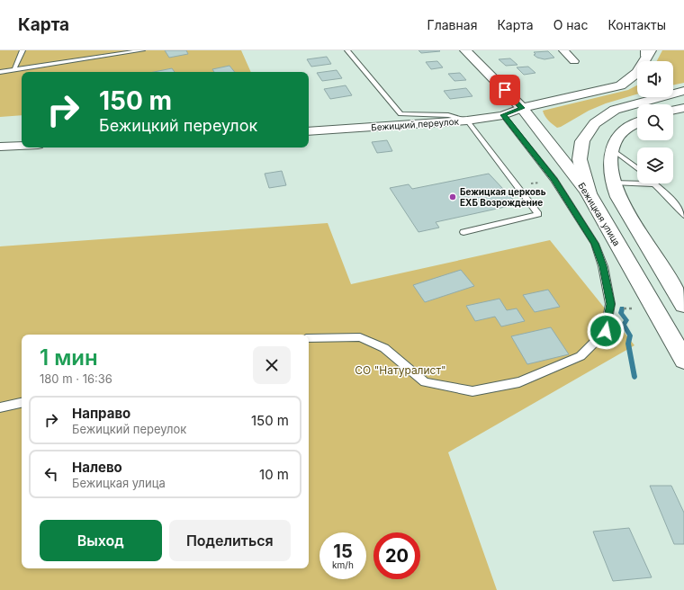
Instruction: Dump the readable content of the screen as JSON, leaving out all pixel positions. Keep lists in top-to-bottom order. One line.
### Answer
{"streets":{"main road":["Бежицкая улица"],"street":["Бежицкий переулок"]},"crossings":[["Бежицкий переулок","Бежицкая улица"]],"parks":["СО \"Натуралист\""],"places":["Бежицкая церковь ЕХБ Возрождение"],"page":{"header":"Карта","nav":["Главная","Карта","О нас","Контакты"],"turn":["150 m","Бежицкий переулок"],"heading":["1 мин","180 m · 16:36"],"list":[{"name":"Направо","note":"Бежицкий переулок","value":"150 m"},{"name":"Налево","note":"Бежицкая улица","value":"10 m"}],"buttons":["Выход","Поделиться"],"speed":"15 km/h","limit":"20"}}
